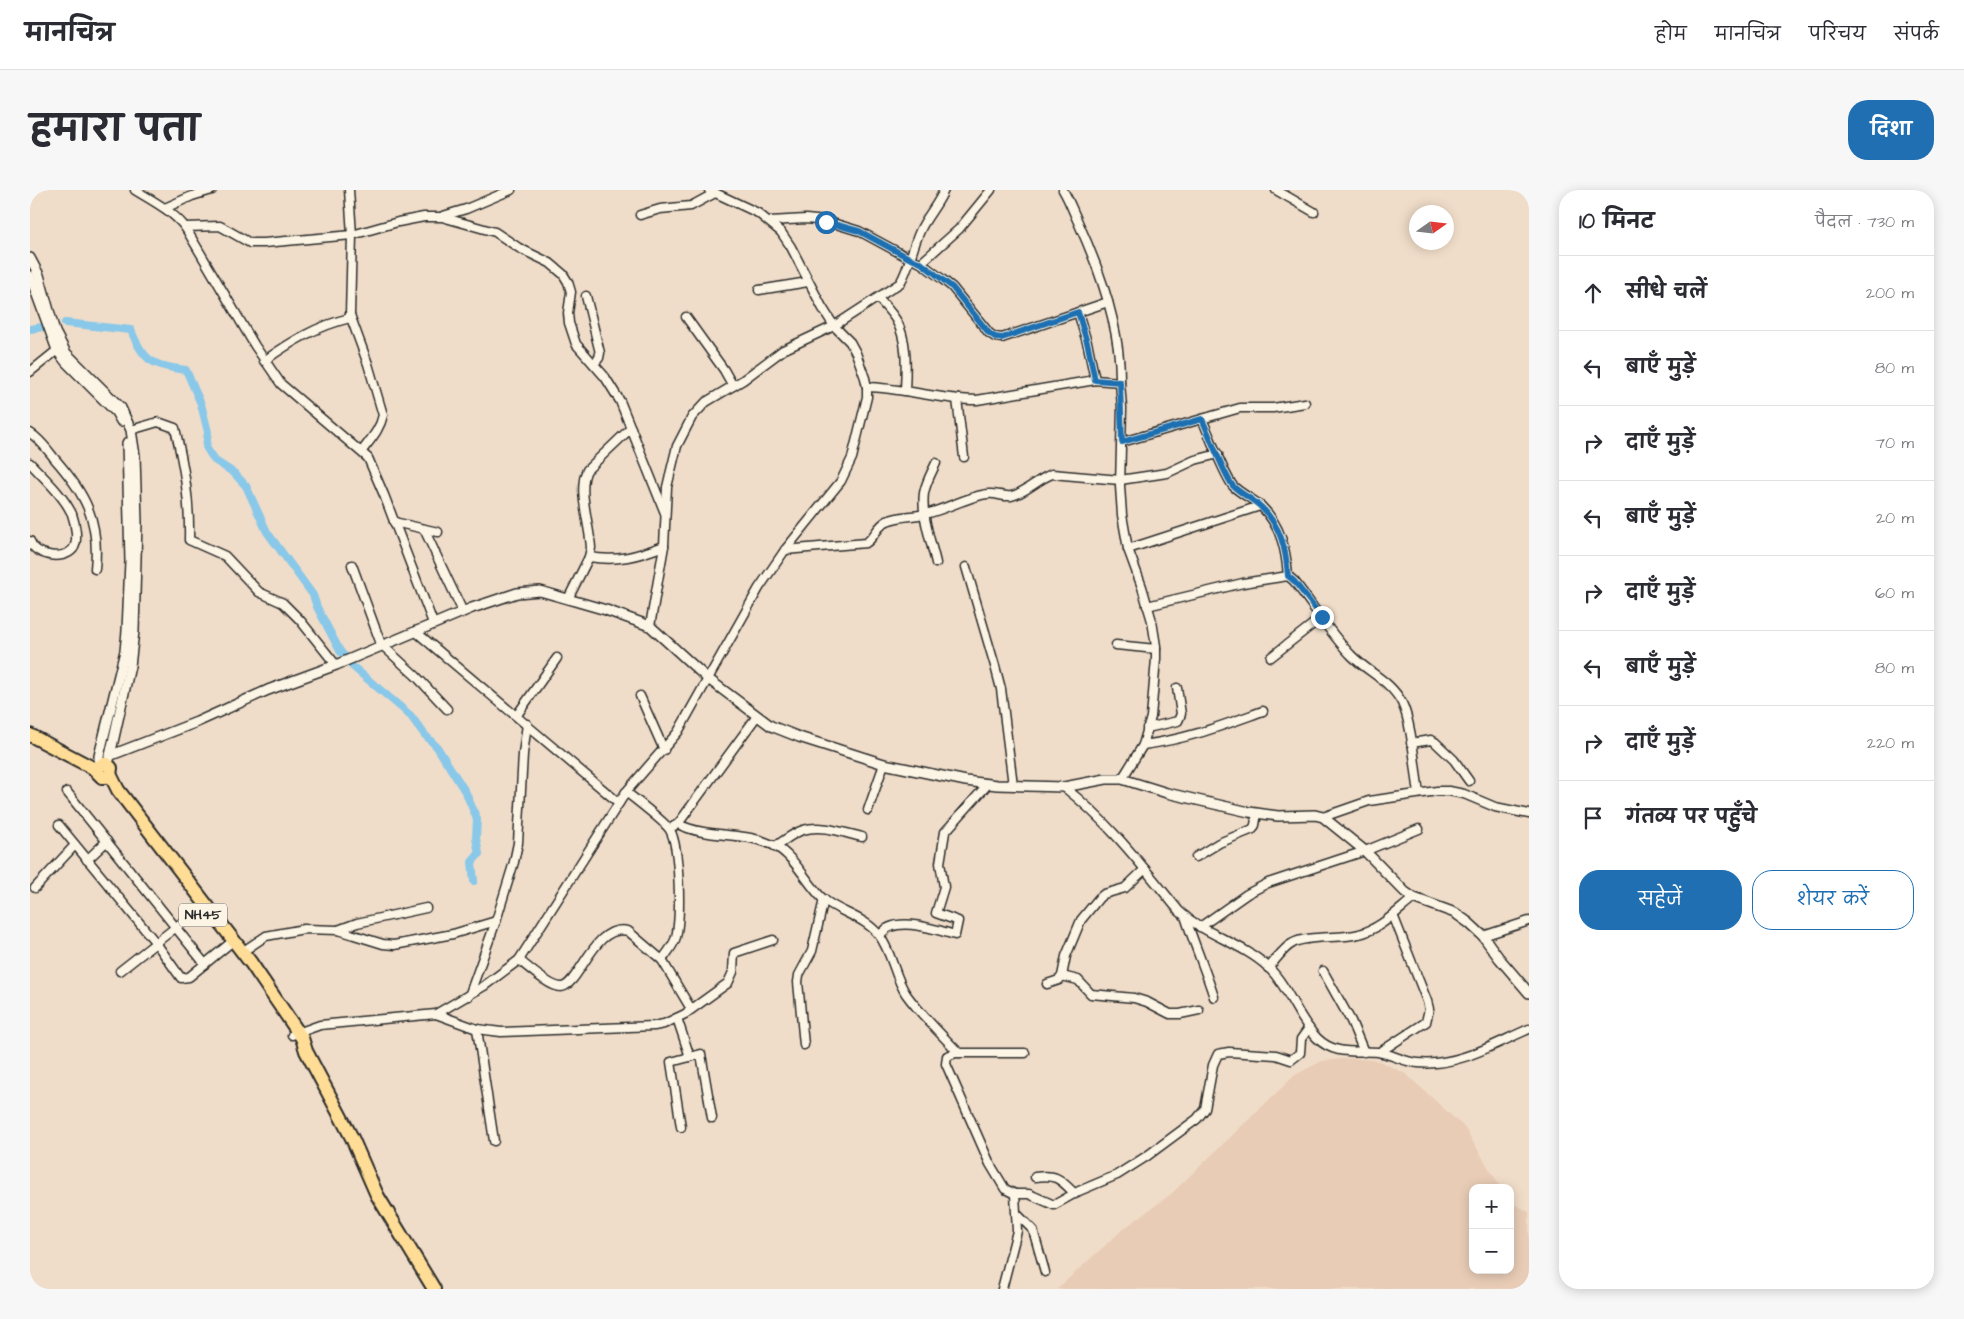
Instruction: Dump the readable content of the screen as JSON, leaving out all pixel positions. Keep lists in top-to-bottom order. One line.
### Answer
{"streets":{"highway":["NH45"]},"north":"right","page":{"header":"मानचित्र","nav":["होम","मानचित्र","परिचय","संपर्क"],"title":"हमारा पता","buttons":["दिशा",["सहेजें","शेयर करें"]],"heading":["10 मिनट","पैदल · 730 m"],"list":[["सीधे चलें","200 m"],["बाएँ मुड़ें","80 m"],["दाएँ मुड़ें","70 m"],["बाएँ मुड़ें","20 m"],["दाएँ मुड़ें","60 m"],["बाएँ मुड़ें","80 m"],["दाएँ मुड़ें","220 m"],"गंतव्य पर पहुँचे"],"map_buttons":["+","−"]}}
